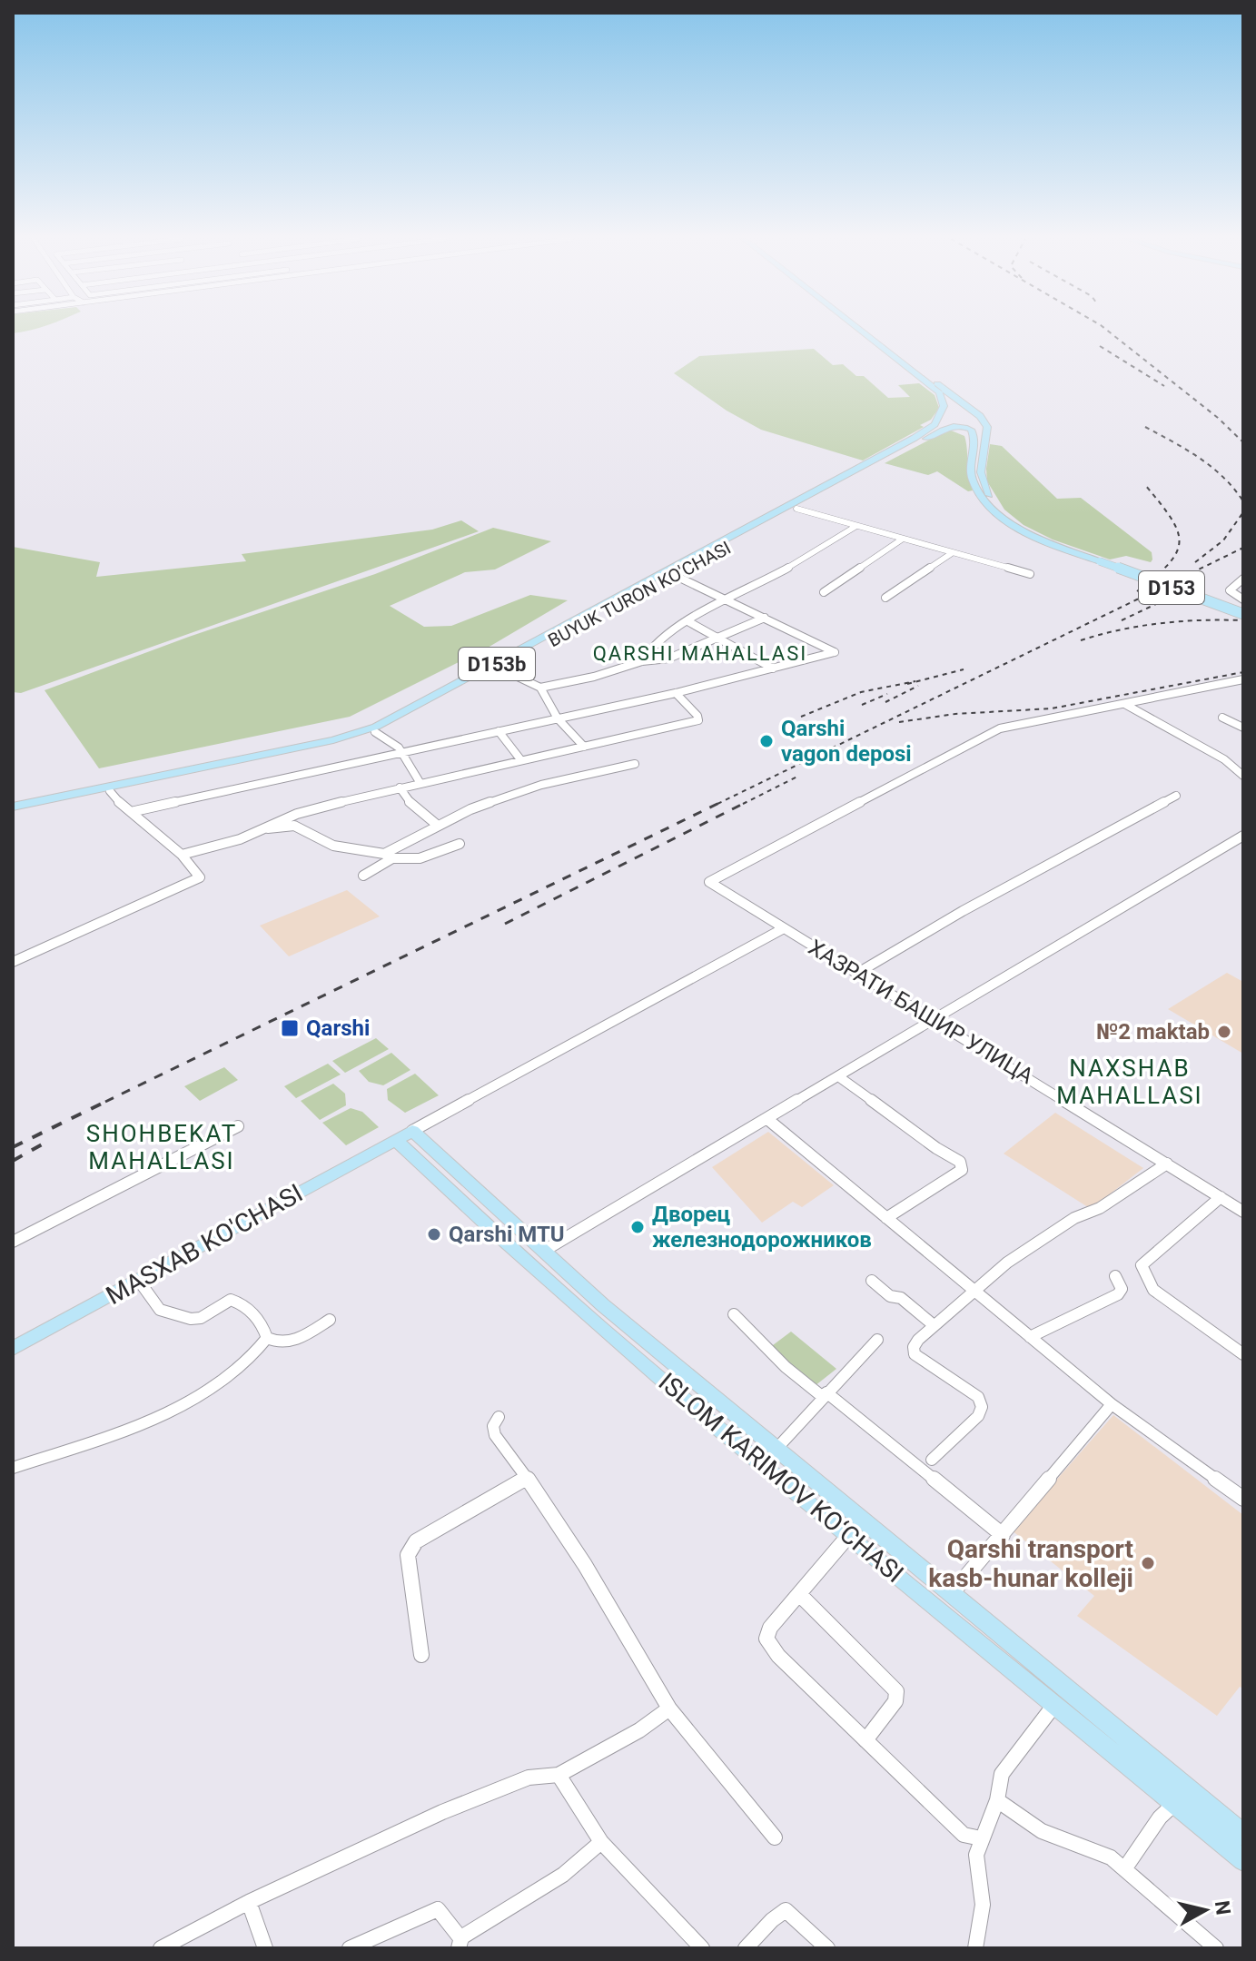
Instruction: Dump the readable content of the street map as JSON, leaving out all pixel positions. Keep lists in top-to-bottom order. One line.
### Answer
{"streets":{"main road":["D153","BUYUK TURON KO'CHASI","D153b","MASXAB KO'CHASI","ISLOM KARIMOV KO‘CHASI"],"street":["ХАЗРАТИ БАШИР УЛИЦА"]},"crossings":[["D153","BUYUK TURON KO'CHASI"],["ХАЗРАТИ БАШИР УЛИЦА","MASXAB KO'CHASI"],["MASXAB KO'CHASI","ISLOM KARIMOV KO‘CHASI"]],"districts":["QARSHI MAHALLASI","NAXSHAB MAHALLASI","SHOHBEKAT MAHALLASI"],"places":{"other":["Qarshi vagon deposi","№2 maktab","Дворец железнодорожников","Qarshi MTU","Qarshi transport kasb-hunar kolleji"],"transit":["Qarshi"]},"north":"right"}
